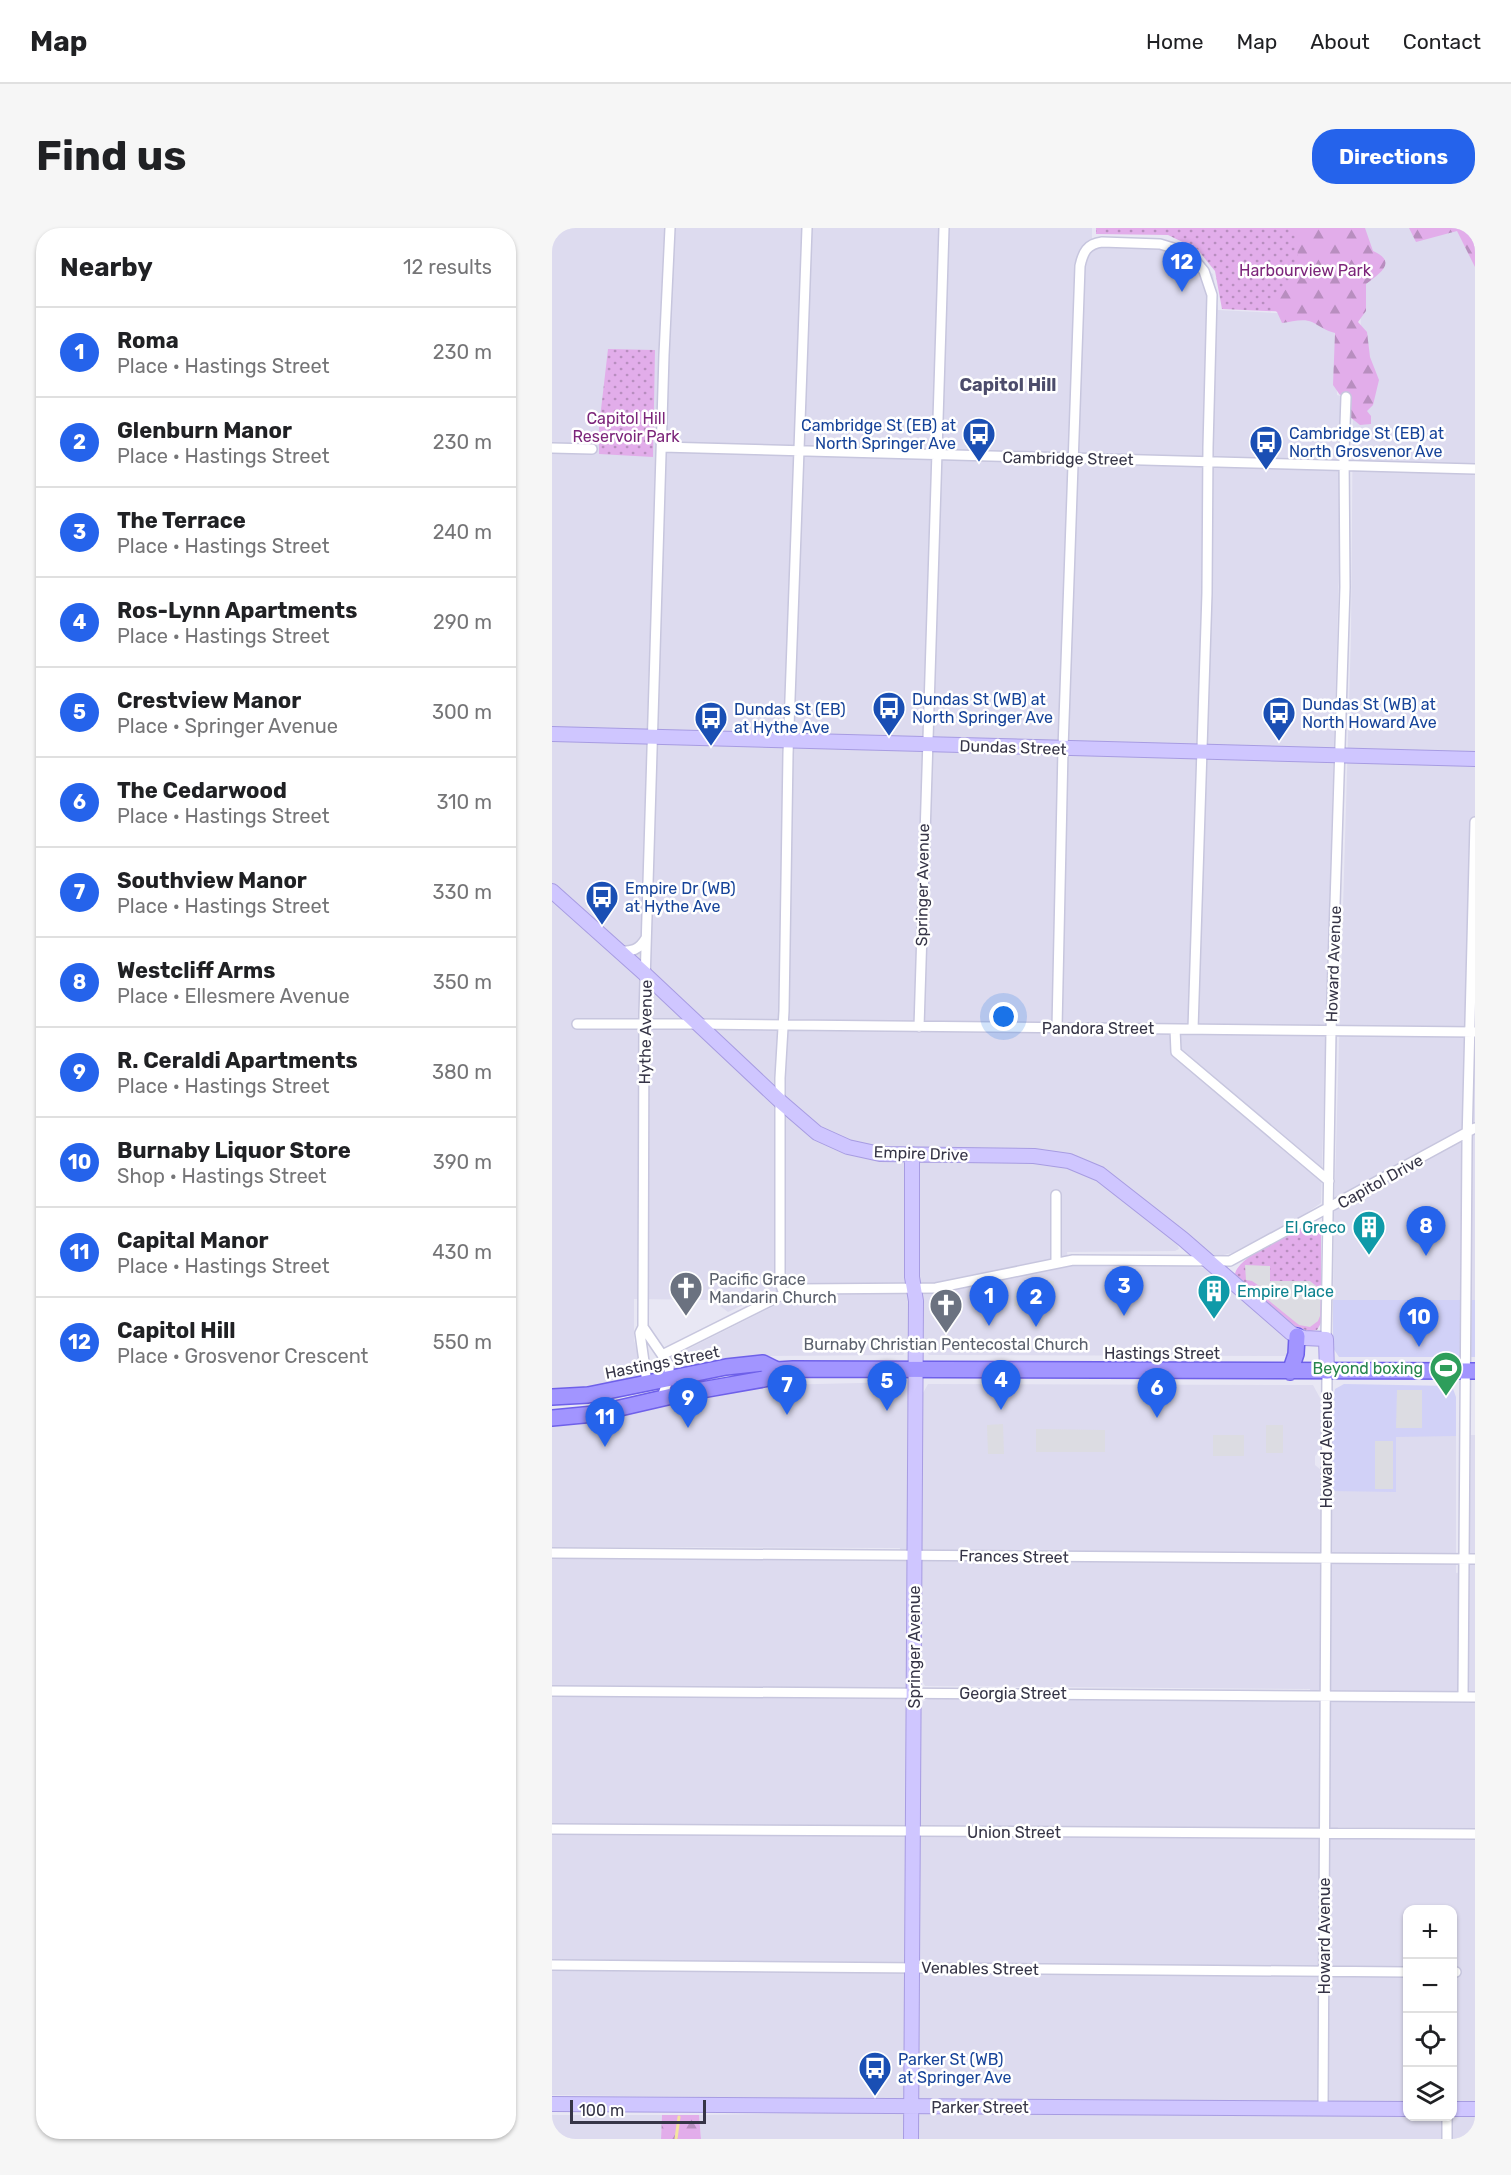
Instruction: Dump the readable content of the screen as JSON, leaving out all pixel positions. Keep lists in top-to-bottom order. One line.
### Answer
{"streets":{"main road":["Hastings Street"],"street":["Cambridge Street","Dundas Street","Springer Avenue","Howard Avenue","Pandora Street","Hythe Avenue","Empire Drive","Capitol Drive","Frances Street","Georgia Street","Union Street","Venables Street","Parker Street"]},"crossings":[["Cambridge Street","Springer Avenue"],["Cambridge Street","Howard Avenue"],["Cambridge Street","Hythe Avenue"],["Dundas Street","Springer Avenue"],["Dundas Street","Howard Avenue"],["Dundas Street","Hythe Avenue"],["Springer Avenue","Pandora Street"],["Springer Avenue","Empire Drive"],["Springer Avenue","Capitol Drive"],["Springer Avenue","Hastings Street"],["Springer Avenue","Frances Street"],["Springer Avenue","Georgia Street"],["Springer Avenue","Union Street"],["Springer Avenue","Venables Street"],["Springer Avenue","Parker Street"],["Howard Avenue","Pandora Street"],["Howard Avenue","Capitol Drive"],["Howard Avenue","Hastings Street"],["Howard Avenue","Frances Street"],["Howard Avenue","Georgia Street"],["Howard Avenue","Union Street"],["Howard Avenue","Venables Street"],["Howard Avenue","Parker Street"],["Pandora Street","Hythe Avenue"],["Pandora Street","Empire Drive"],["Hythe Avenue","Empire Drive"],["Hythe Avenue","Hastings Street"],["Empire Drive","Capitol Drive"]],"districts":["Capitol Hill"],"parks":["Harbourview Park","Capitol Hill Reservoir Park"],"places":{"bus stop":["Cambridge St (EB) at North Springer Ave","Cambridge St (EB) at North Grosvenor Ave","Dundas St (WB) at North Springer Ave","Dundas St (WB) at North Howard Ave","Dundas St (EB) at Hythe Ave","Empire Dr (WB) at Hythe Ave","Parker St (WB) at Springer Ave"],"building":["El Greco","Empire Place"],"church":["Pacific Grace Mandarin Church","Burnaby Christian Pentecostal Church"],"sports":["Beyond boxing"]},"scale_bar":"100 m","page":{"header":"Map","nav":["Home","Map","About","Contact"],"buttons":"Directions","title":"Find us","heading":["Nearby","12 results"],"pins":["12","8","3","1","2","10","4","5","7","6","9","11"],"list":[{"mark":"1","name":"Roma","note":"Place · Hastings Street","value":"230 m"},{"mark":"2","name":"Glenburn Manor","note":"Place · Hastings Street","value":"230 m"},{"mark":"3","name":"The Terrace","note":"Place · Hastings Street","value":"240 m"},{"mark":"4","name":"Ros-Lynn Apartments","note":"Place · Hastings Street","value":"290 m"},{"mark":"5","name":"Crestview Manor","note":"Place · Springer Avenue","value":"300 m"},{"mark":"6","name":"The Cedarwood","note":"Place · Hastings Street","value":"310 m"},{"mark":"7","name":"Southview Manor","note":"Place · Hastings Street","value":"330 m"},{"mark":"8","name":"Westcliff Arms","note":"Place · Ellesmere Avenue","value":"350 m"},{"mark":"9","name":"R. Ceraldi Apartments","note":"Place · Hastings Street","value":"380 m"},{"mark":"10","name":"Burnaby Liquor Store","note":"Shop · Hastings Street","value":"390 m"},{"mark":"11","name":"Capital Manor","note":"Place · Hastings Street","value":"430 m"},{"mark":"12","name":"Capitol Hill","note":"Place · Grosvenor Crescent","value":"550 m"}],"map_buttons":["+","−"],"scale":"100 m"}}
